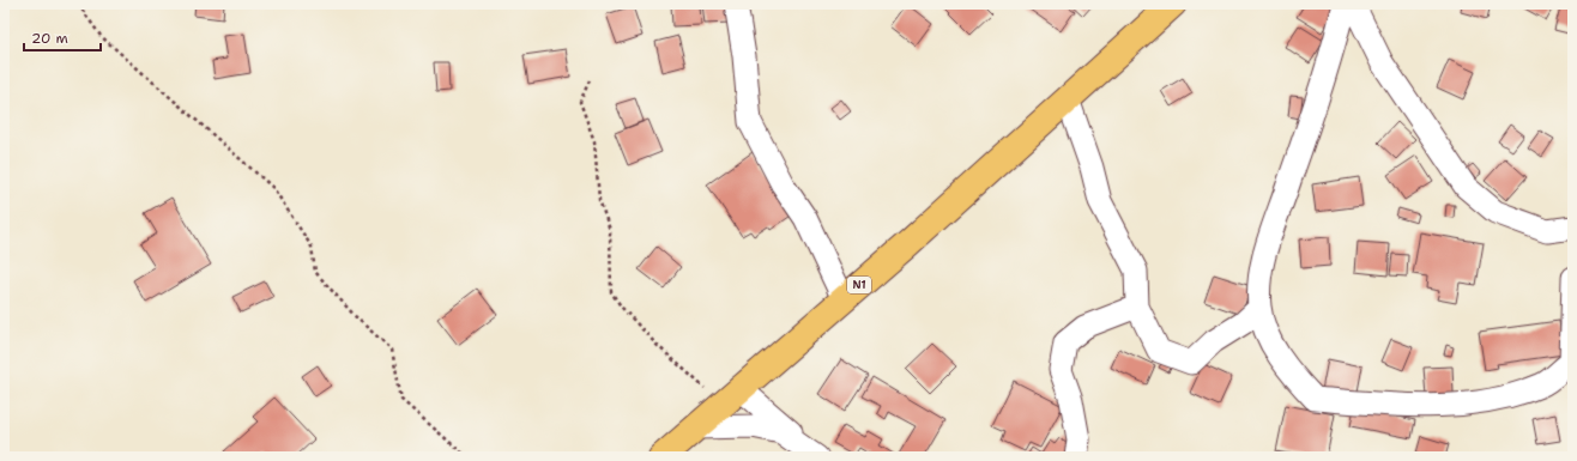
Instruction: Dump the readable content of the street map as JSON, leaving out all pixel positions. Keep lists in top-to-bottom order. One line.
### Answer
{"streets":{"highway":["N1"]},"scale_bar":"20 m"}
